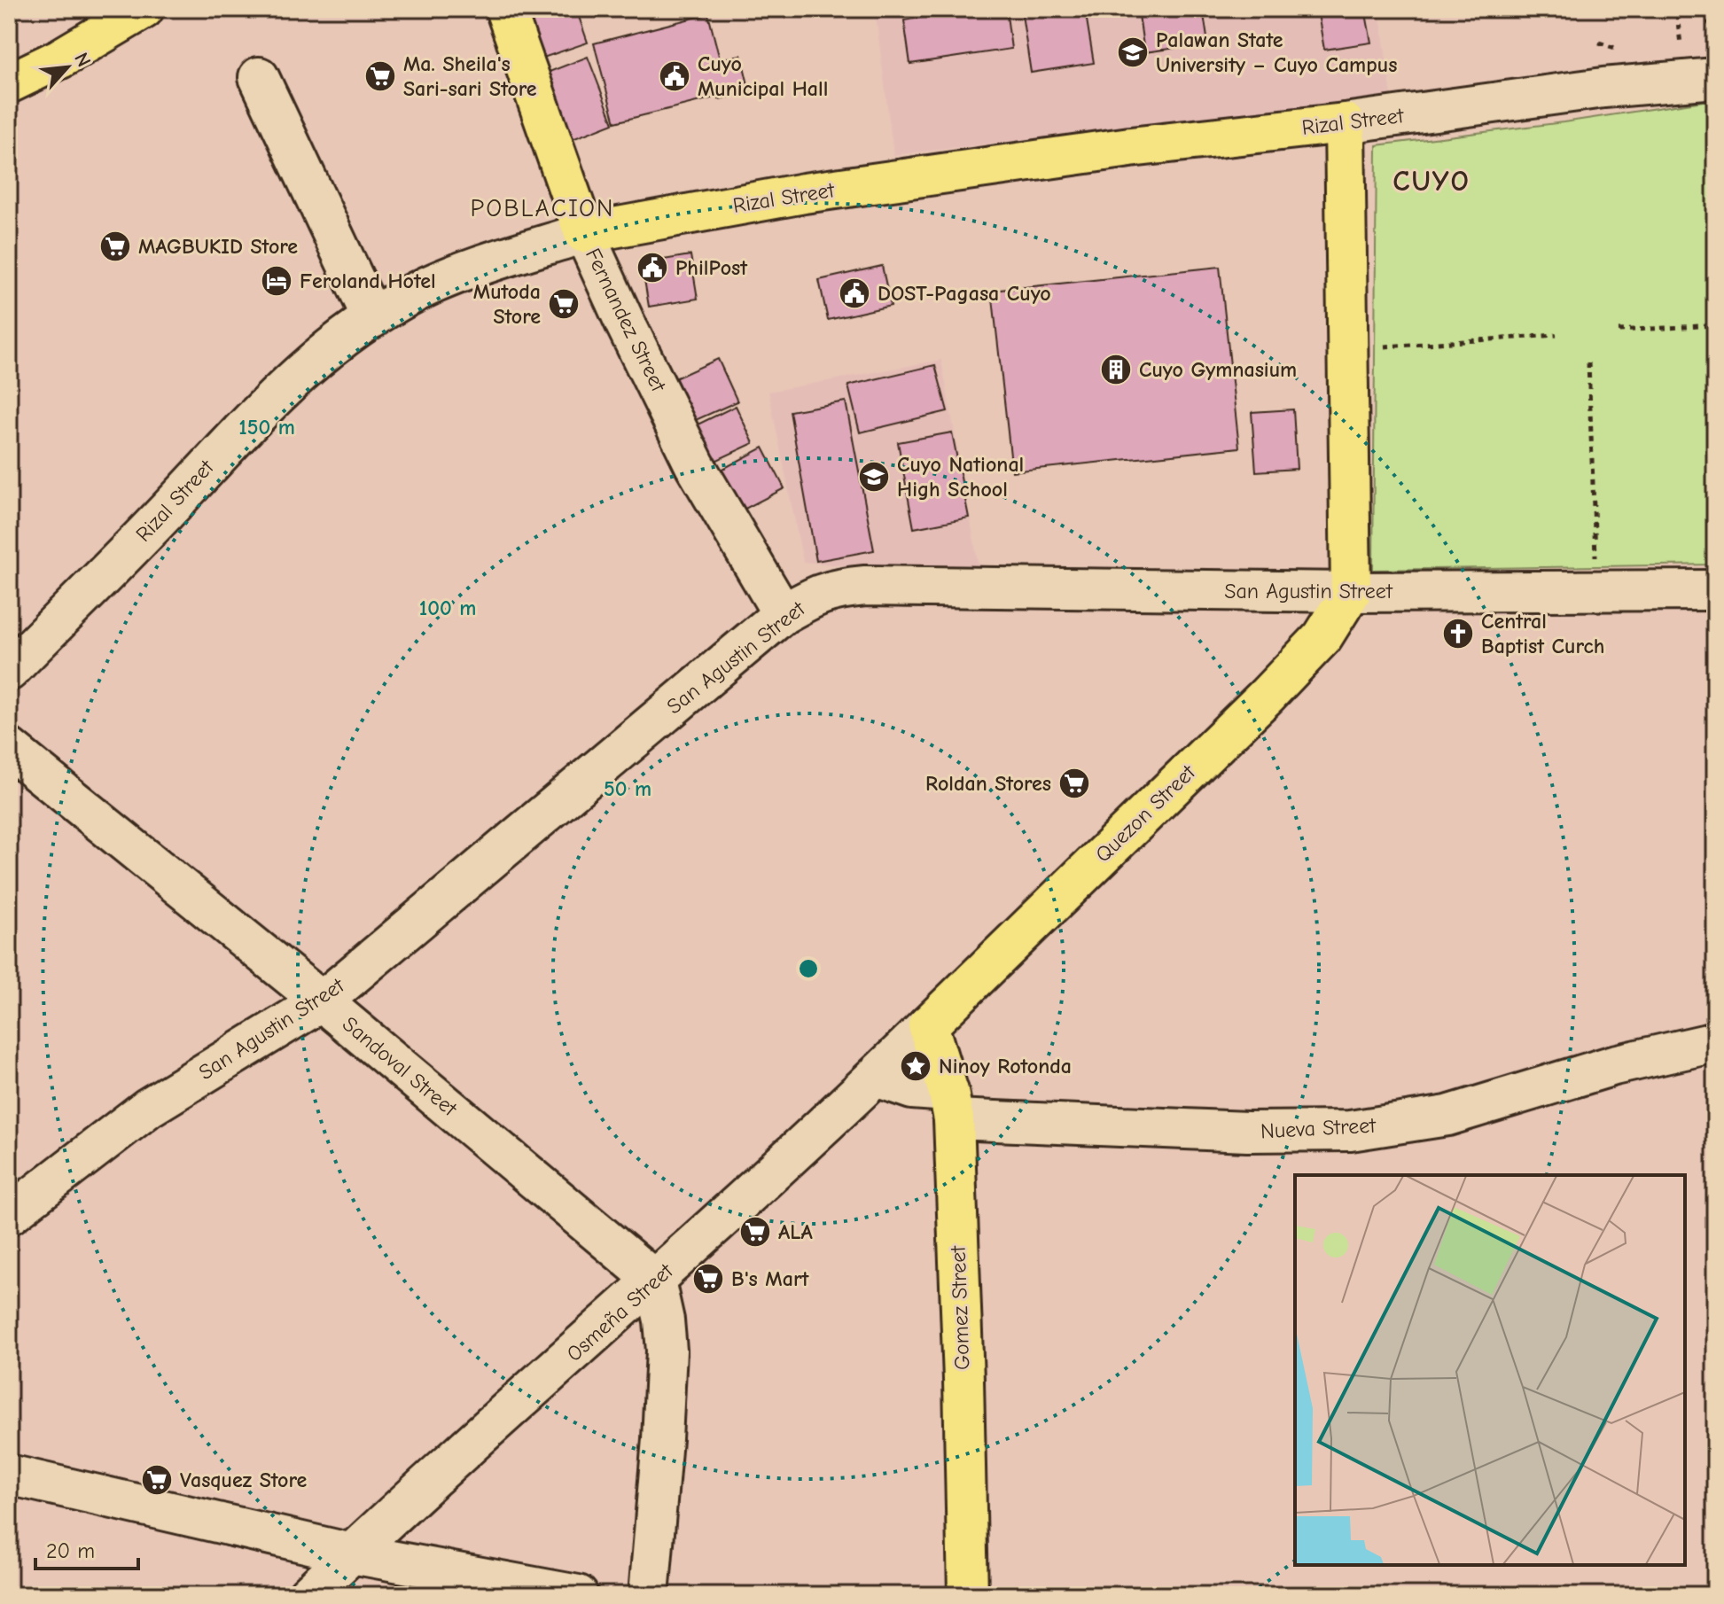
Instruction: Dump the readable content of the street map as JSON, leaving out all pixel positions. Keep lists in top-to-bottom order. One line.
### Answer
{"streets":{"main road":["Rizal Street","Fernandez Street","Quezon Street","Gomez Street"],"street":["San Agustin Street","Sandoval Street","Nueva Street","Osmeña Street"]},"crossings":[["Rizal Street","Fernandez Street"],["Fernandez Street","San Agustin Street"],["San Agustin Street","Quezon Street"],["San Agustin Street","Sandoval Street"],["Quezon Street","Gomez Street"],["Quezon Street","Osmeña Street"],["Sandoval Street","Osmeña Street"],["Nueva Street","Gomez Street"],["Nueva Street","Osmeña Street"],["Gomez Street","Osmeña Street"]],"districts":["CUYO","POBLACION"],"places":{"school or university":["Palawan State University – Cuyo Campus","Cuyo National High School"],"supermarket":["Ma. Sheila's Sari-sari Store","MAGBUKID Store","Mutoda Store","Roldan Stores","ALA","B's Mart","Vasquez Store"],"public building":["Cuyo Municipal Hall","PhilPost","DOST-Pagasa Cuyo"],"hotel":["Feroland Hotel"],"building":["Cuyo Gymnasium"],"church":["Central Baptist Curch"],"place":["Ninoy Rotonda"]},"scale_bar":"20 m","north":"top right","rings":["150 m","100 m","50 m"]}
